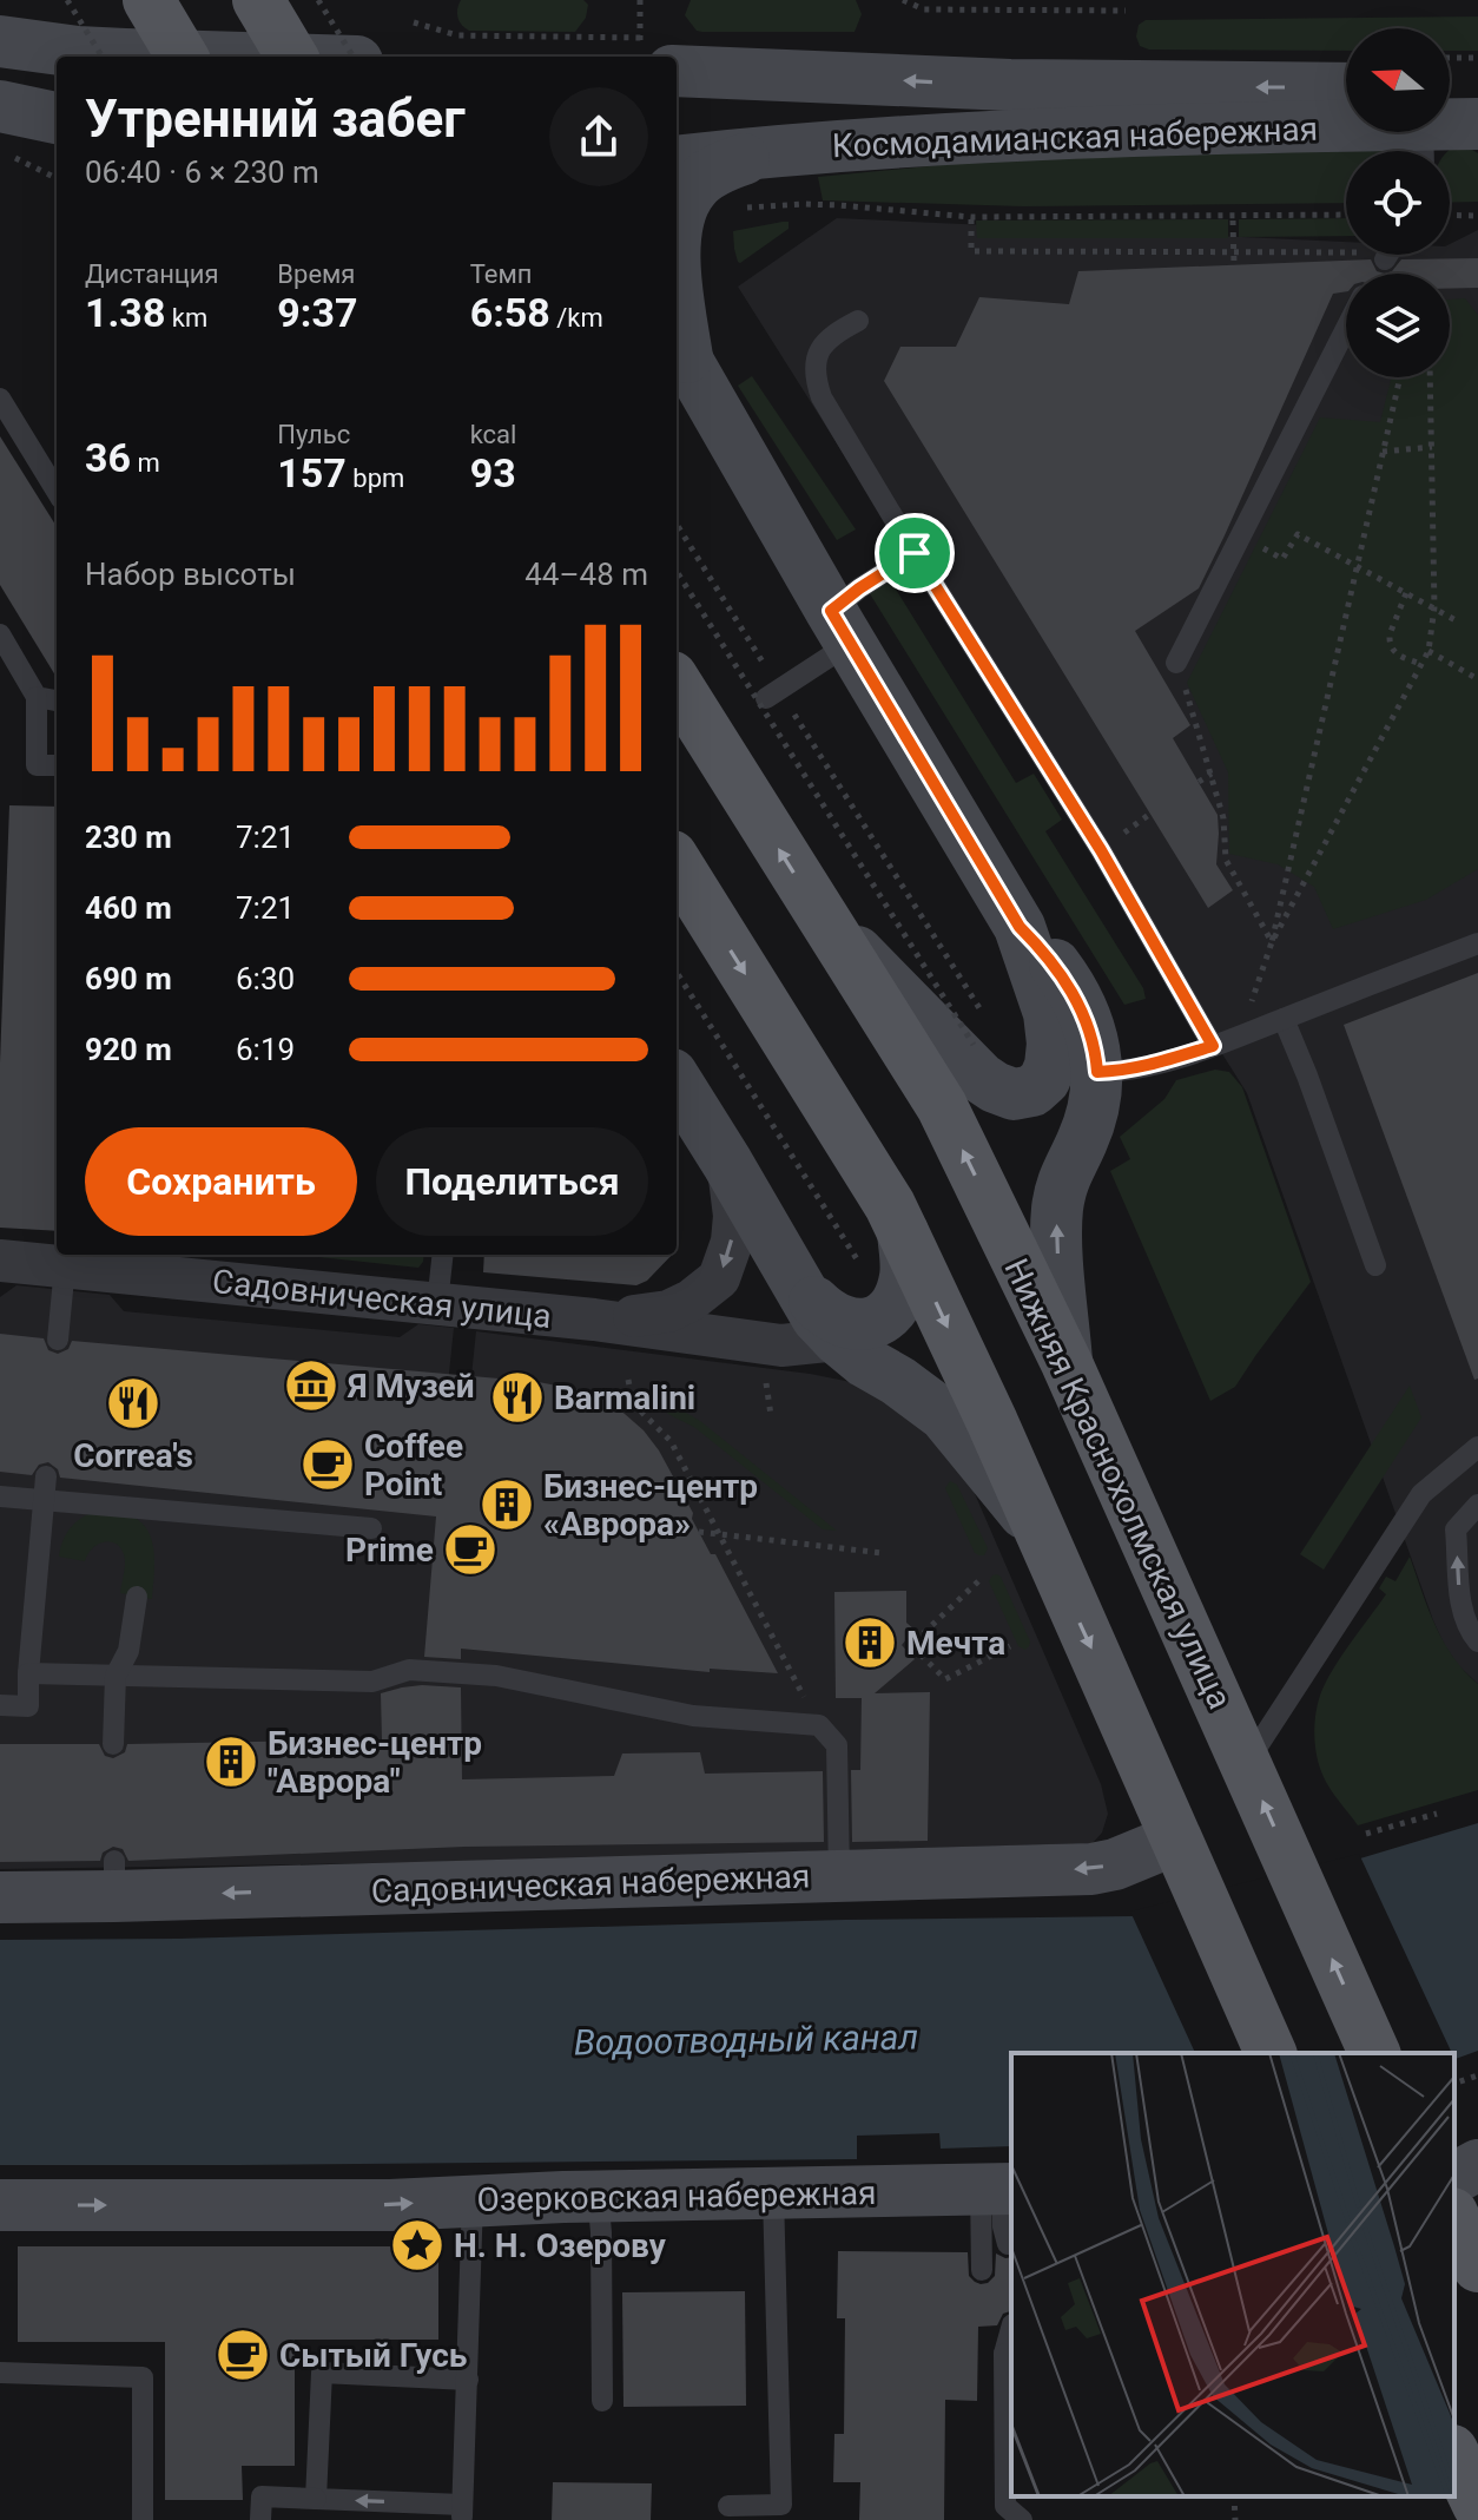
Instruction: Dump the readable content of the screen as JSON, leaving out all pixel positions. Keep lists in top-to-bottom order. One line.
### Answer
{"streets":{"main road":["Космодамианская набережная","Нижняя Краснохолмская улица","Садовническая набережная","Озерковская набережная"],"street":["Садовническая улица"]},"one_way":["Садовническая набережная","Озерковская набережная"],"water":["Водоотводный канал"],"places":{"museum":["Я Музей"],"restaurant":["Barmalini","Correa's"],"cafe":["Coffee Point","Prime","Сытый Гусь"],"building":["Бизнес-центр «Аврора»","Мечта","Бизнес-центр \"Аврора\""],"place":["Н. Н. Озерову"]},"north":"left","page":{"heading":["Утренний забег","06:40 · 6 × 230 m"],"stats":[["Дистанция","1.38 km"],["Время","9:37"],["Темп","6:58 /km"],["36 m"],["Пульс","157 bpm"],["kcal","93"]],"chart":["Набор высоты","44–48 m"],"list":[{"name":"230 m","note":"7:21"},{"name":"460 m","note":"7:21"},{"name":"690 m","note":"6:30"},{"name":"920 m","note":"6:19"}],"buttons":["Сохранить","Поделиться"]}}
